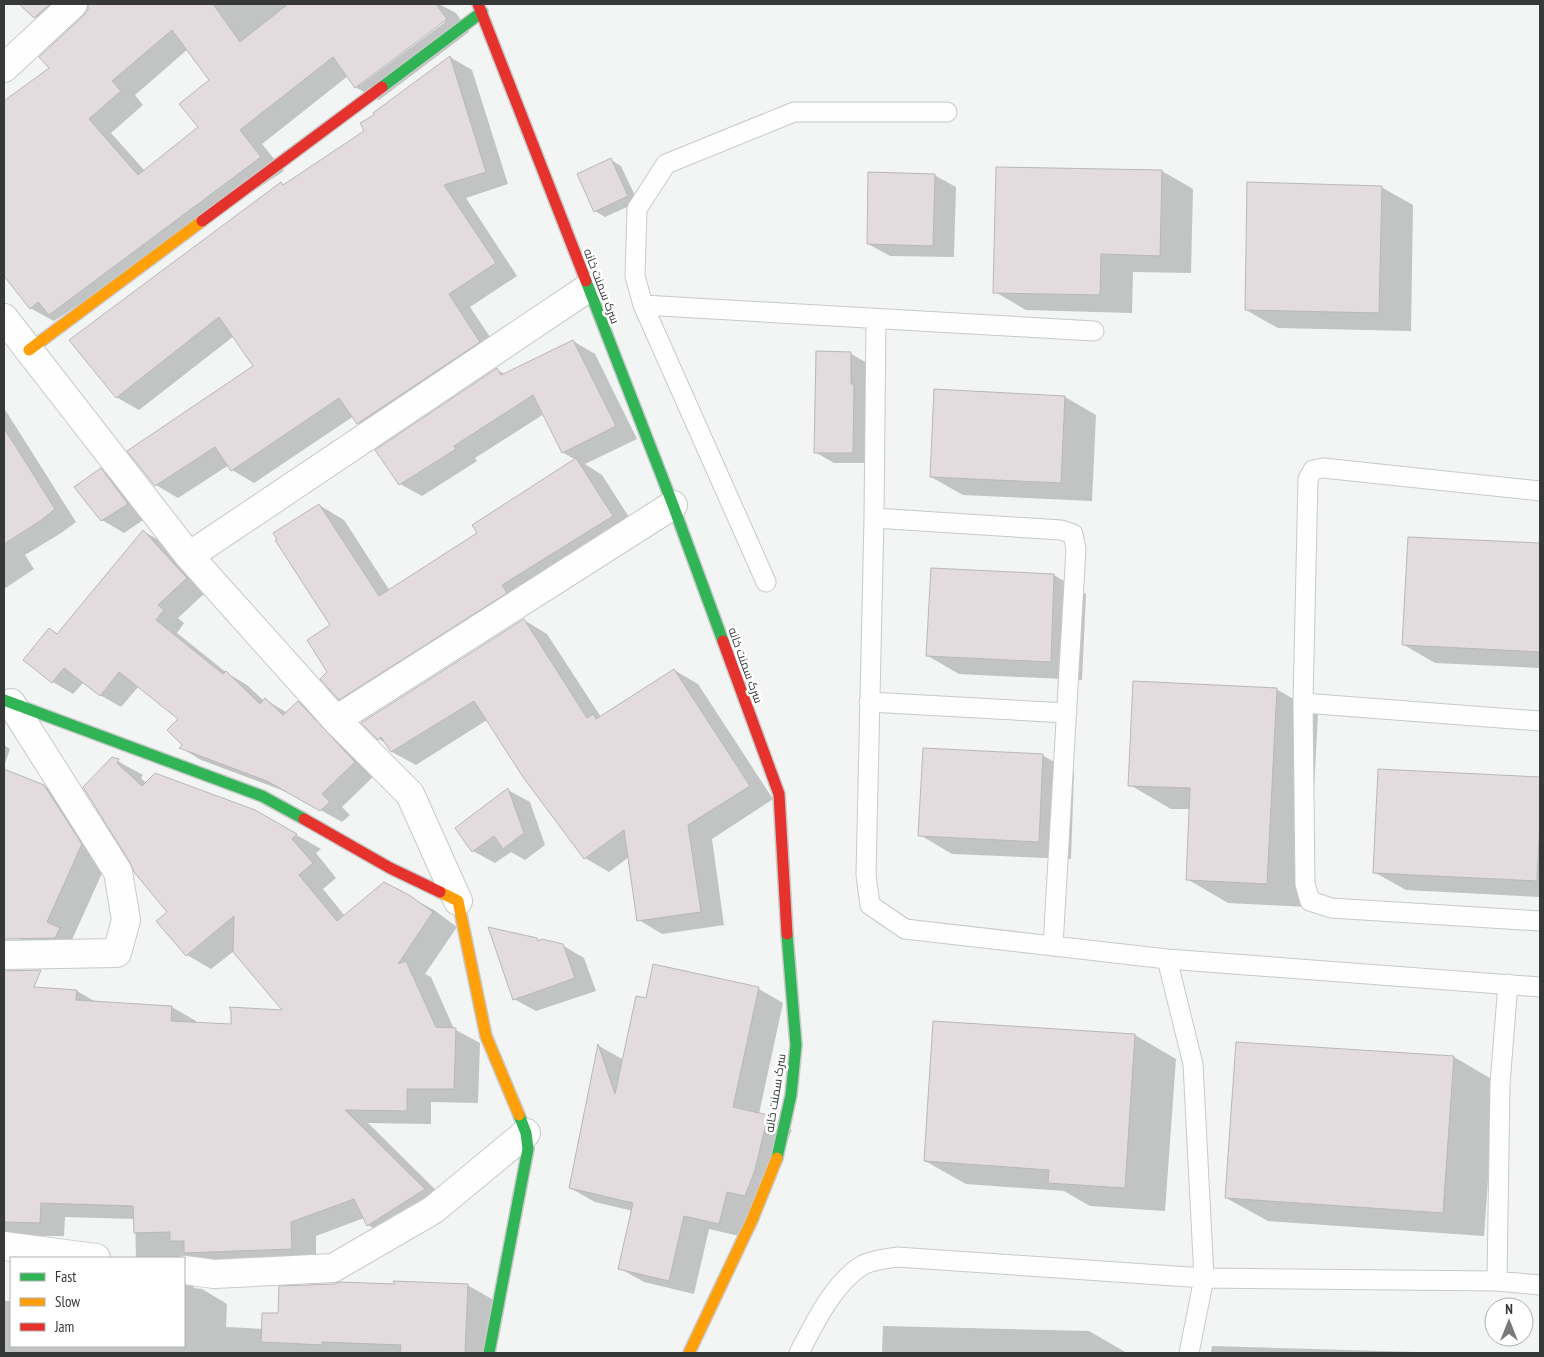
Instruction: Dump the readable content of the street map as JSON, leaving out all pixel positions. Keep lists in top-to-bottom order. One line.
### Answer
{"streets":{"street":["سرک سمنت خانه"]},"legend":["Fast","Slow","Jam"],"north":"top"}
